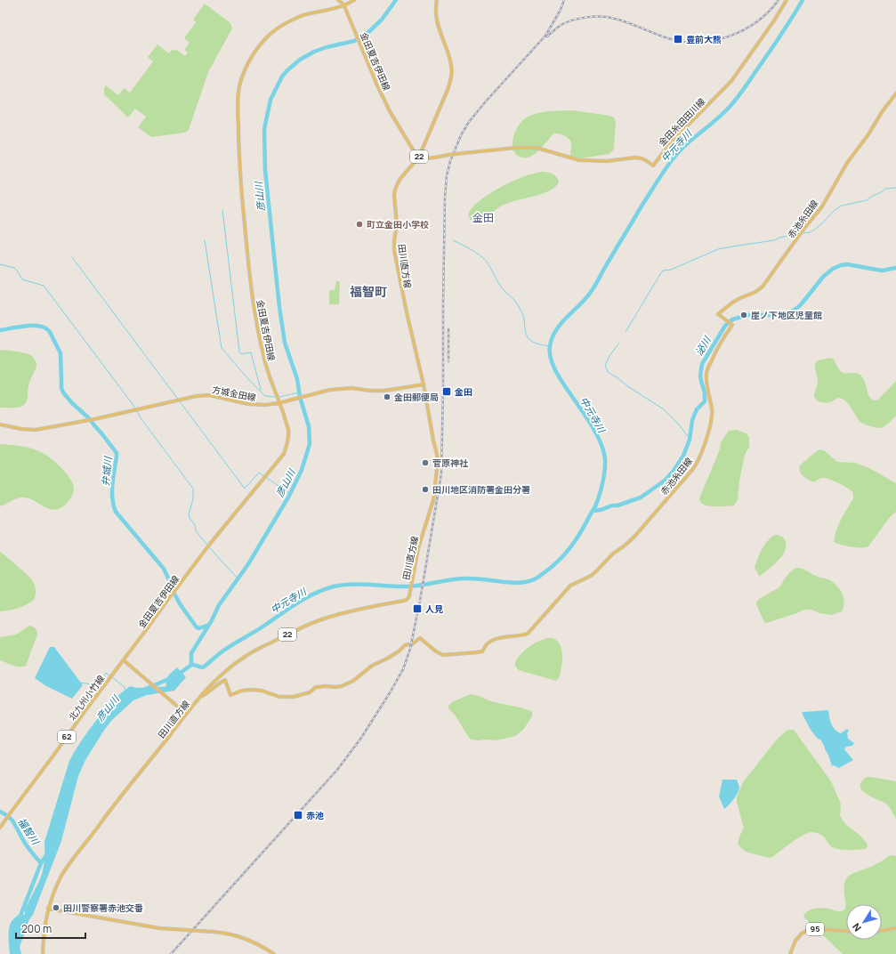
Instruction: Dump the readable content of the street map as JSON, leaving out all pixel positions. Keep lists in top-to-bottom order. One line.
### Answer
{"streets":{"main road":["金田夏吉伊田線","金田糸田田川線","22","赤池糸田線","田川直方線","方城金田線","北九州小竹線","62","95"]},"crossings":[["金田夏吉伊田線","金田糸田田川線"],["金田夏吉伊田線","田川直方線"],["金田夏吉伊田線","方城金田線"],["金田夏吉伊田線","北九州小竹線"],["金田糸田田川線","田川直方線"],["田川直方線","方城金田線"]],"districts":["金田","福智町"],"water":["中元寺川","彦山川","泌川","弁城川","福智川"],"places":{"transit":["豊前大熊","金田","人見","赤池"],"other":["町立金田小学校","崖ノ下地区児童館","金田郵便局","菅原神社","田川地区消防署金田分署","田川警察署赤池交番"]},"scale_bar":"200 m","north":"bottom left"}
